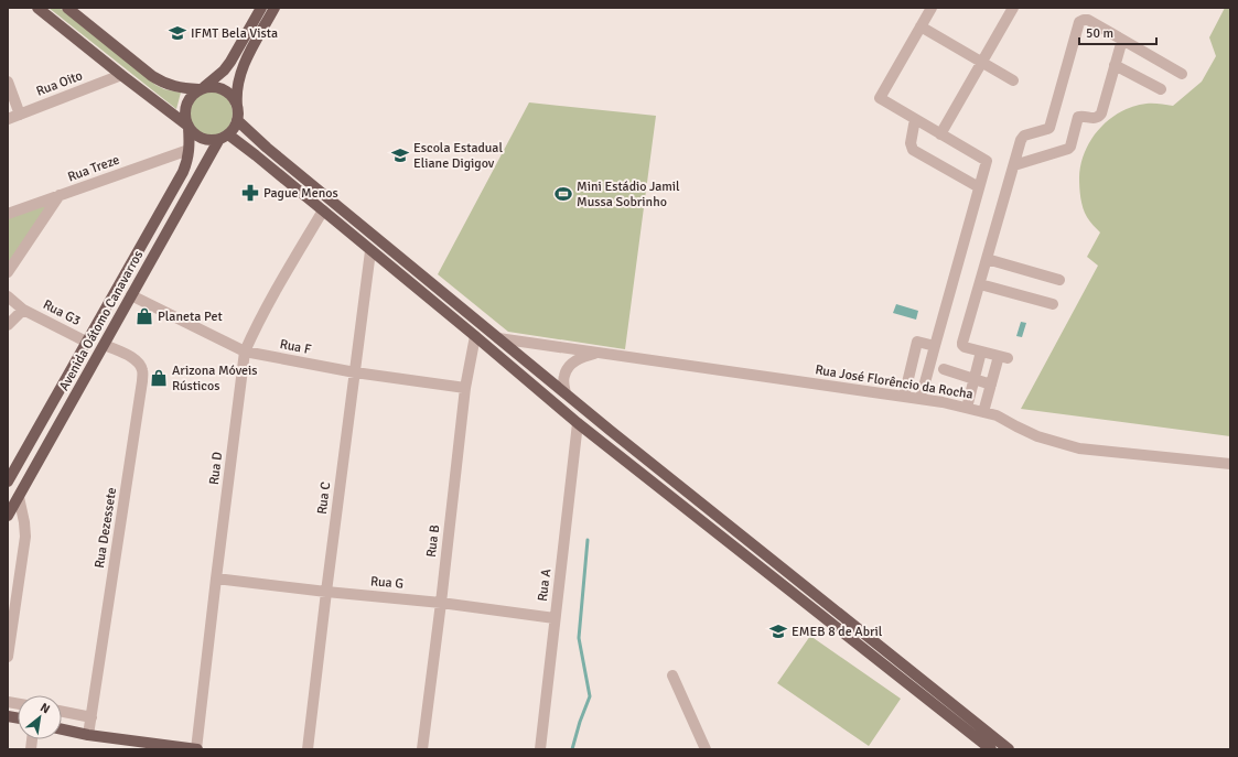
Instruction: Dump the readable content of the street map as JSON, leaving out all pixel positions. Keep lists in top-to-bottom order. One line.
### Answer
{"streets":{"main road":["Avenida Oátomo Canavarros"],"street":["Rua Oito","Rua Treze","Rua G3","Rua F","Rua José Florêncio da Rocha","Rua D","Rua C","Rua Dezessete","Rua B","Rua G","Rua A"]},"crossings":[["Rua Treze","Avenida Oátomo Canavarros"],["Rua G3","Avenida Oátomo Canavarros"],["Avenida Oátomo Canavarros","Rua F"],["Avenida Oátomo Canavarros","Rua Dezessete"],["Rua F","Rua D"],["Rua F","Rua C"],["Rua F","Rua B"],["Rua D","Rua G"],["Rua C","Rua G"],["Rua B","Rua G"],["Rua G","Rua A"]],"places":{"school or university":["IFMT Bela Vista","Escola Estadual Eliane Digigov","EMEB 8 de Abril"],"pharmacy":["Pague Menos"],"sports":["Mini Estádio Jamil Mussa Sobrinho"],"shop":["Planeta Pet","Arizona Móveis Rústicos"]},"scale_bar":"50 m","north":"top right"}
